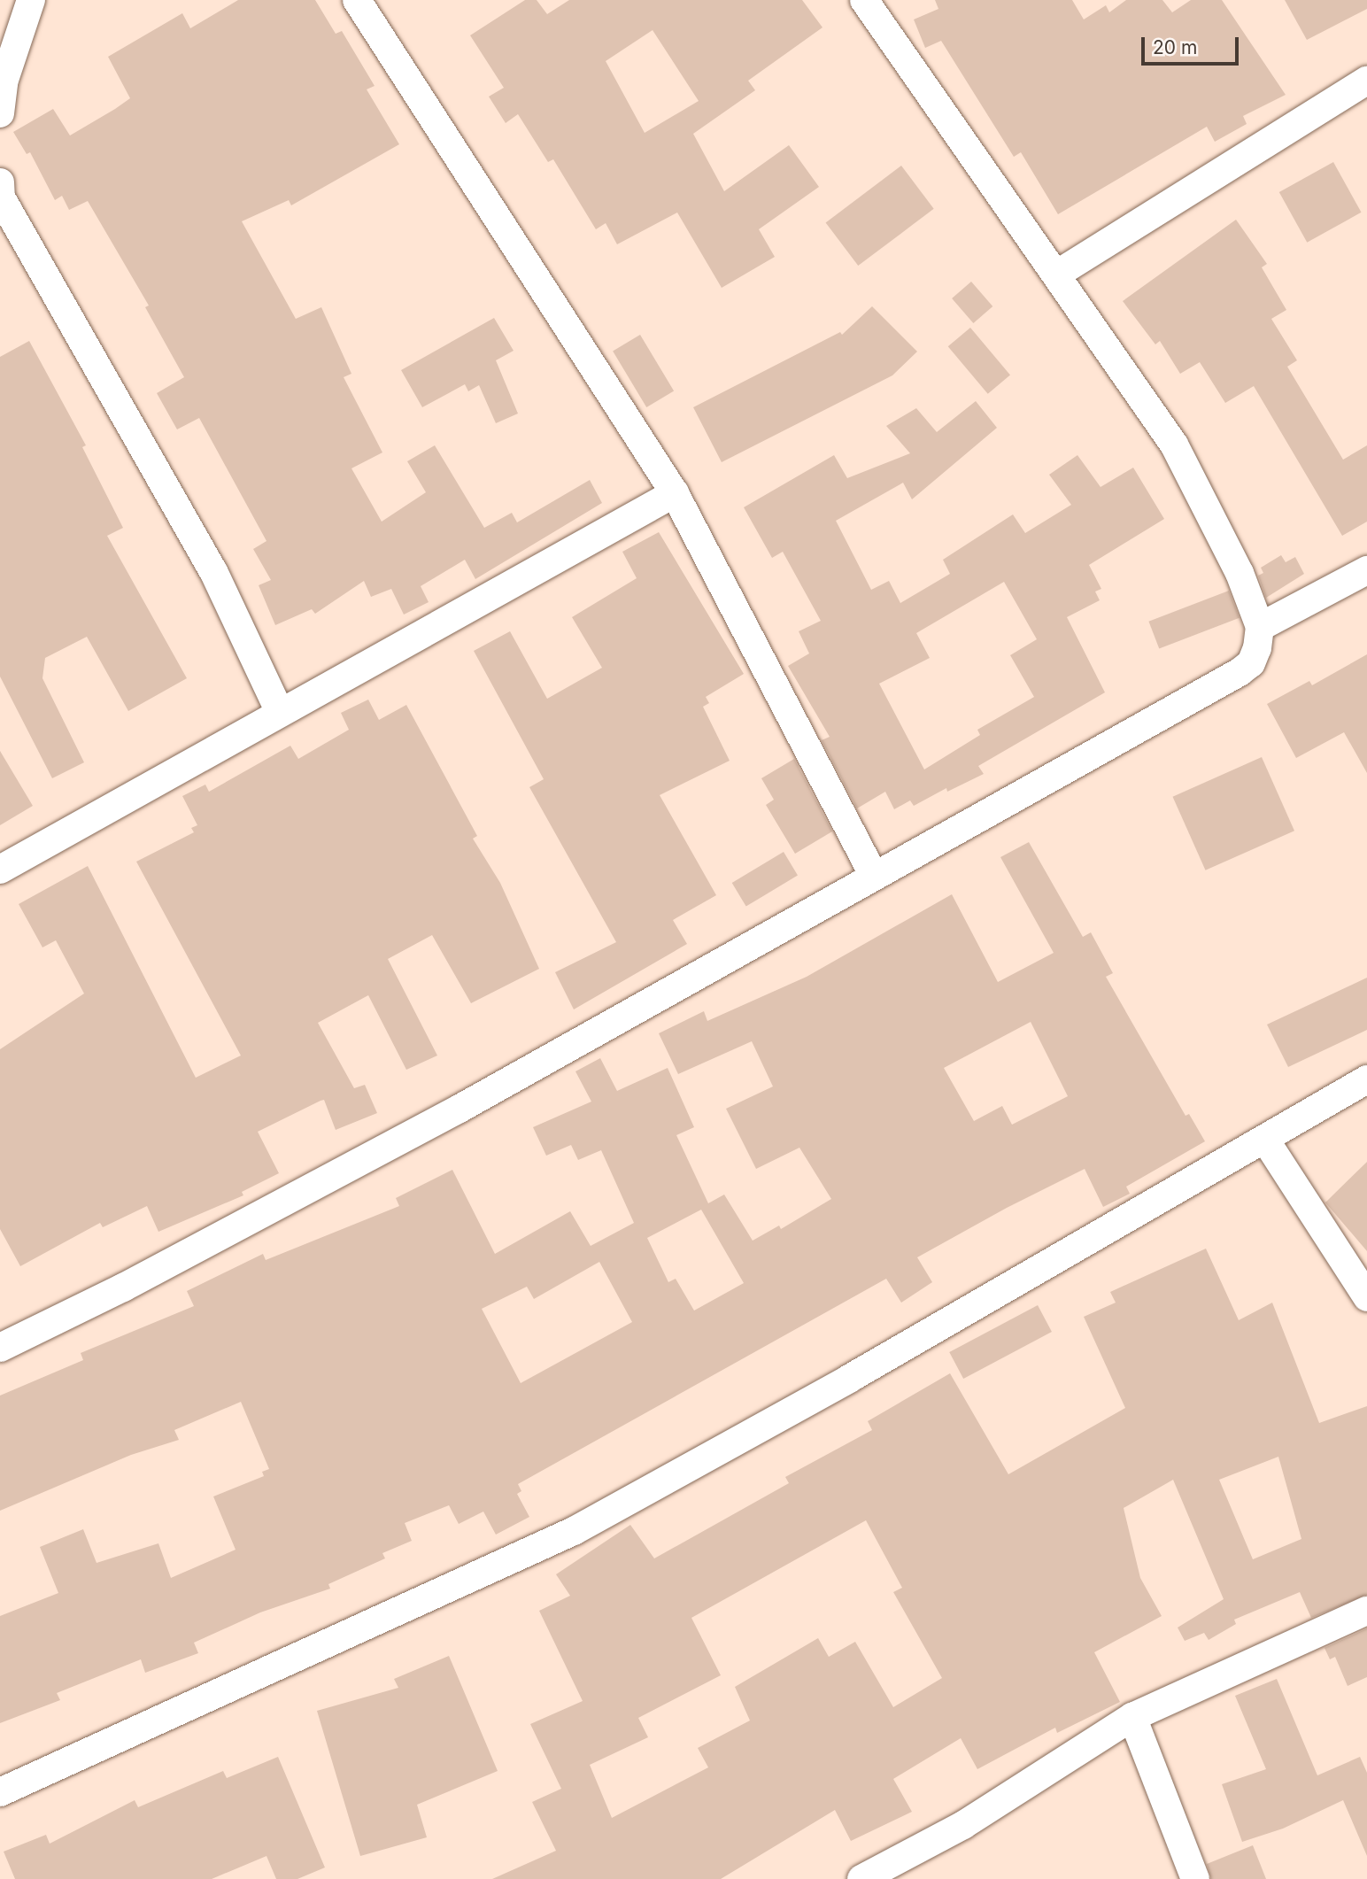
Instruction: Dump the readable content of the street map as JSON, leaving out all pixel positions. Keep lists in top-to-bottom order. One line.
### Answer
{"scale_bar":"20 m"}
